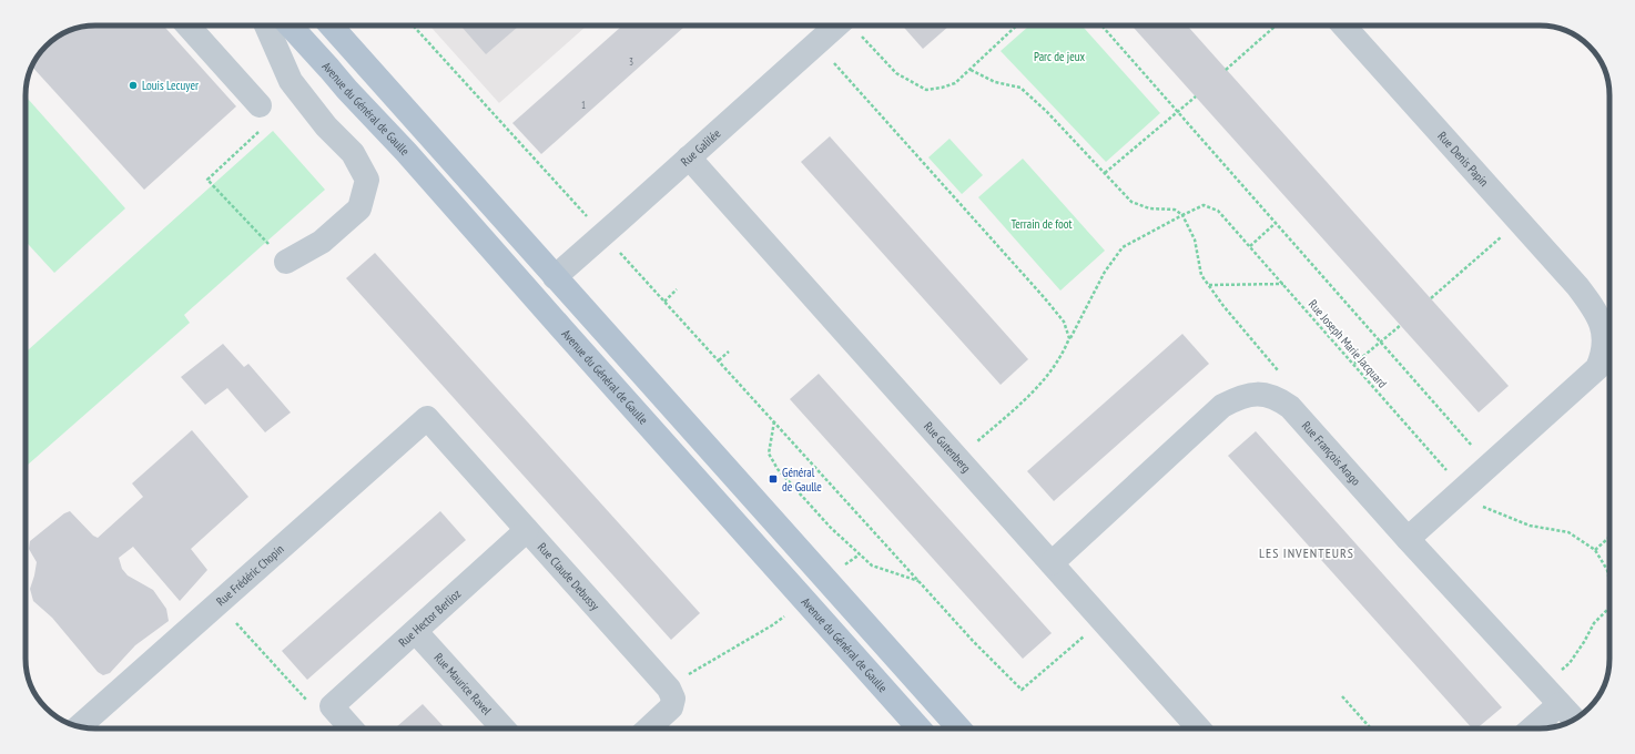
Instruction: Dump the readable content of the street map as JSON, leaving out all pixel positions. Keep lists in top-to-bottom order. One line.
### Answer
{"streets":{"main road":["Avenue du Général de Gaulle"],"street":["Rue Galilée","Rue Denis Papin","Rue Gutenberg","Rue François Arago","Rue Frédéric Chopin","Rue Claude Debussy","Rue Hector Berlioz","Rue Maurice Ravel"],"path":["Rue Joseph Marie Jacquard"]},"crossings":[["Rue Galilée","Rue Gutenberg"],["Rue Denis Papin","Rue Joseph Marie Jacquard"],["Rue Denis Papin","Rue François Arago"],["Rue Gutenberg","Rue François Arago"],["Rue Frédéric Chopin","Rue Claude Debussy"],["Rue Claude Debussy","Rue Hector Berlioz"],["Rue Hector Berlioz","Rue Maurice Ravel"]],"districts":["LES INVENTEURS"],"parks":["Parc de jeux","Terrain de foot"],"places":{"other":["Louis Lecuyer"],"transit":["Général de Gaulle"]},"house_numbers":["3","1"]}
